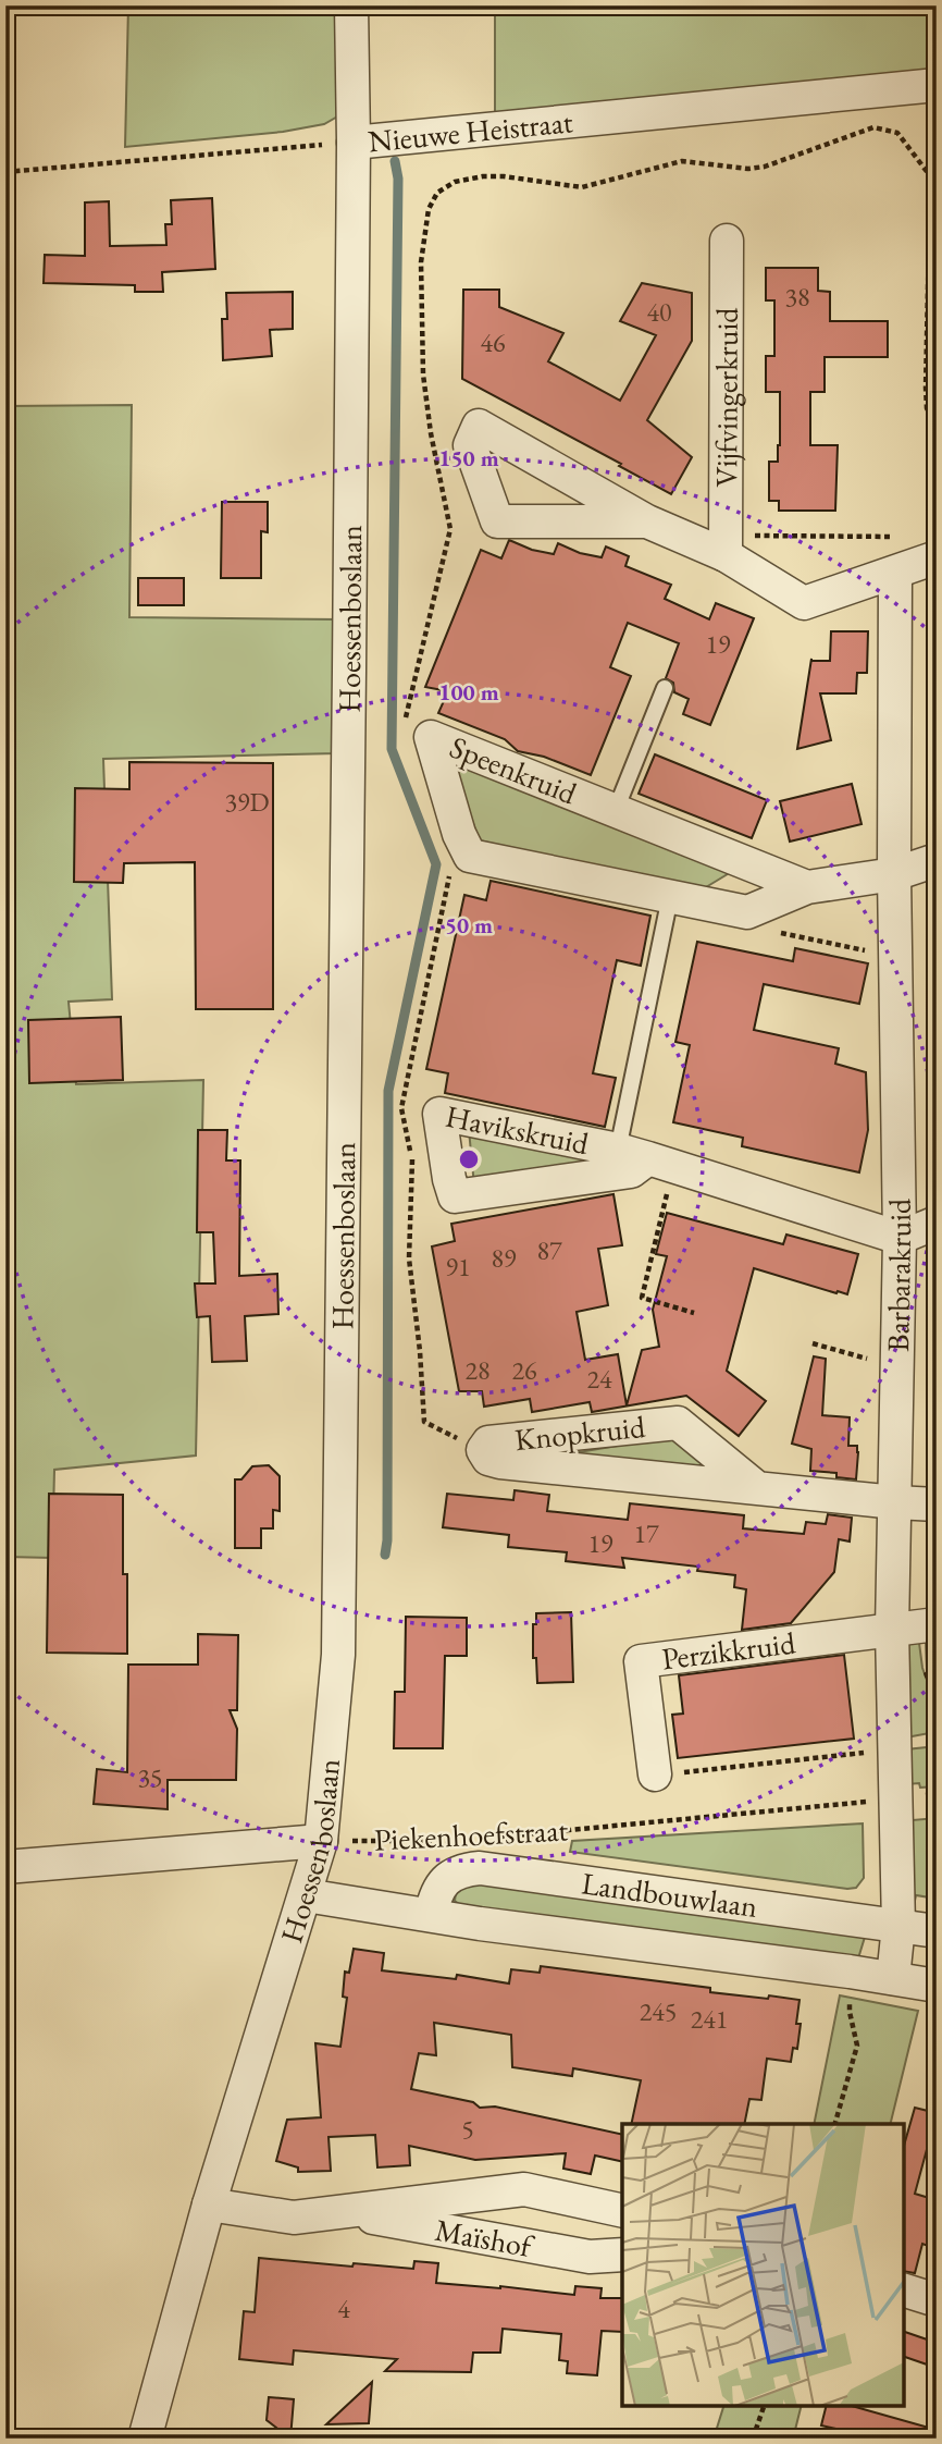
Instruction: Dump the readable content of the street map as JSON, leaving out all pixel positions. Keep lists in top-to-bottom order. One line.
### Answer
{"streets":{"street":["Nieuwe Heistraat","Vijfvingerkruid","Hoessenboslaan","Speenkruid","Havikskruid","Barbarakruid","Knopkruid","Perzikkruid","Landbouwlaan","Maïshof"],"path":["Piekenhoefstraat"]},"crossings":[["Nieuwe Heistraat","Hoessenboslaan"],["Hoessenboslaan","Piekenhoefstraat"],["Hoessenboslaan","Landbouwlaan"],["Hoessenboslaan","Maïshof"],["Havikskruid","Barbarakruid"],["Barbarakruid","Knopkruid"],["Barbarakruid","Perzikkruid"],["Barbarakruid","Piekenhoefstraat"],["Barbarakruid","Landbouwlaan"]],"house_numbers":["38","40","46","19","39D","87","89","91","28","26","24","17","19","35","245","241","5","4"],"rings":["150 m","100 m","50 m"]}
